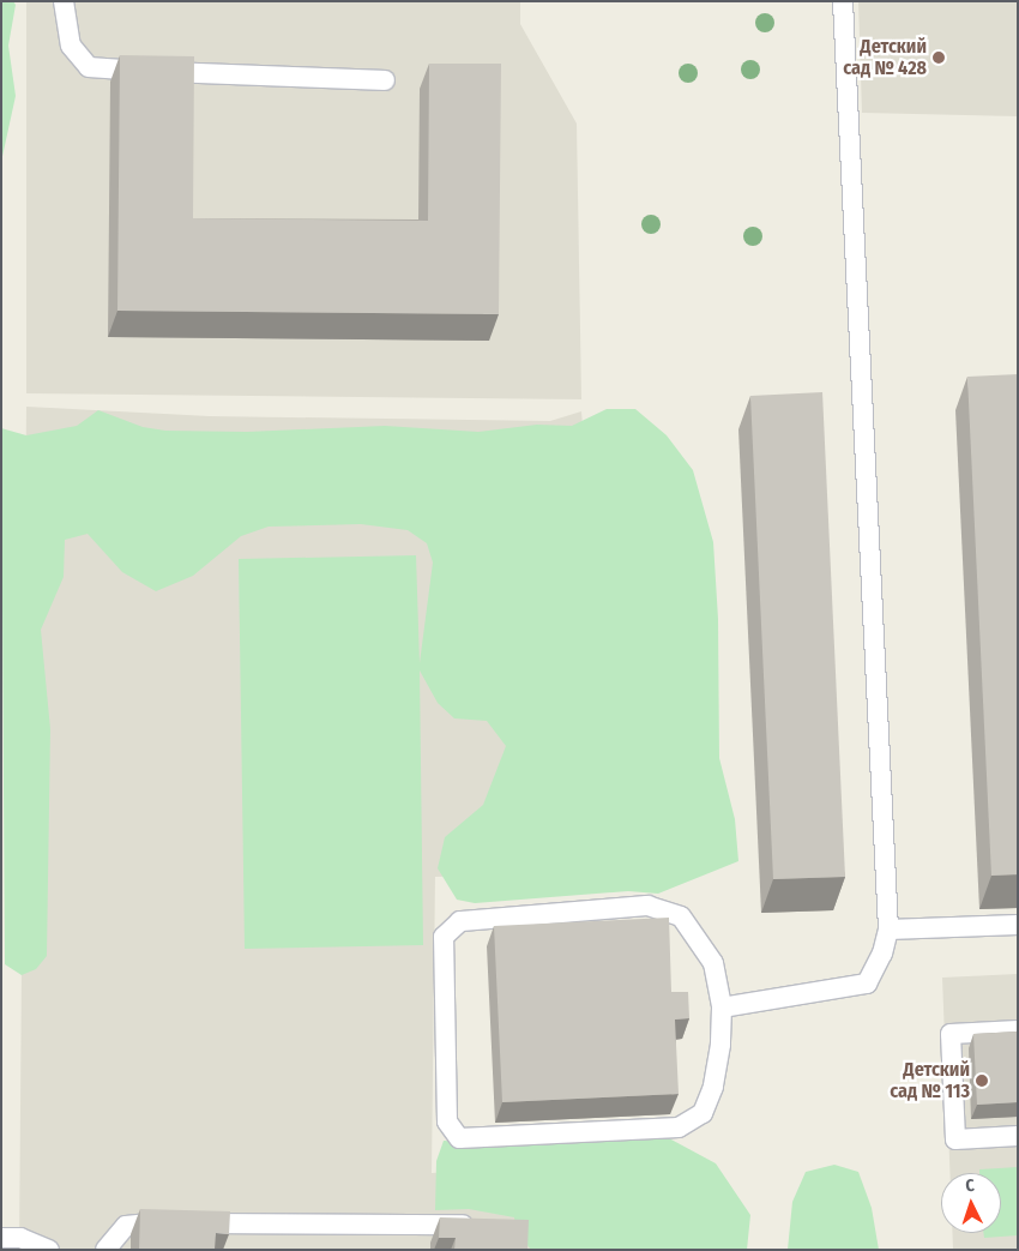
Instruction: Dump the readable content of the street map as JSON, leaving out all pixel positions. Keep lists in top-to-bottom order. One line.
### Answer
{"places":["Детский сад № 428","Детский сад № 113"],"north":"top"}
